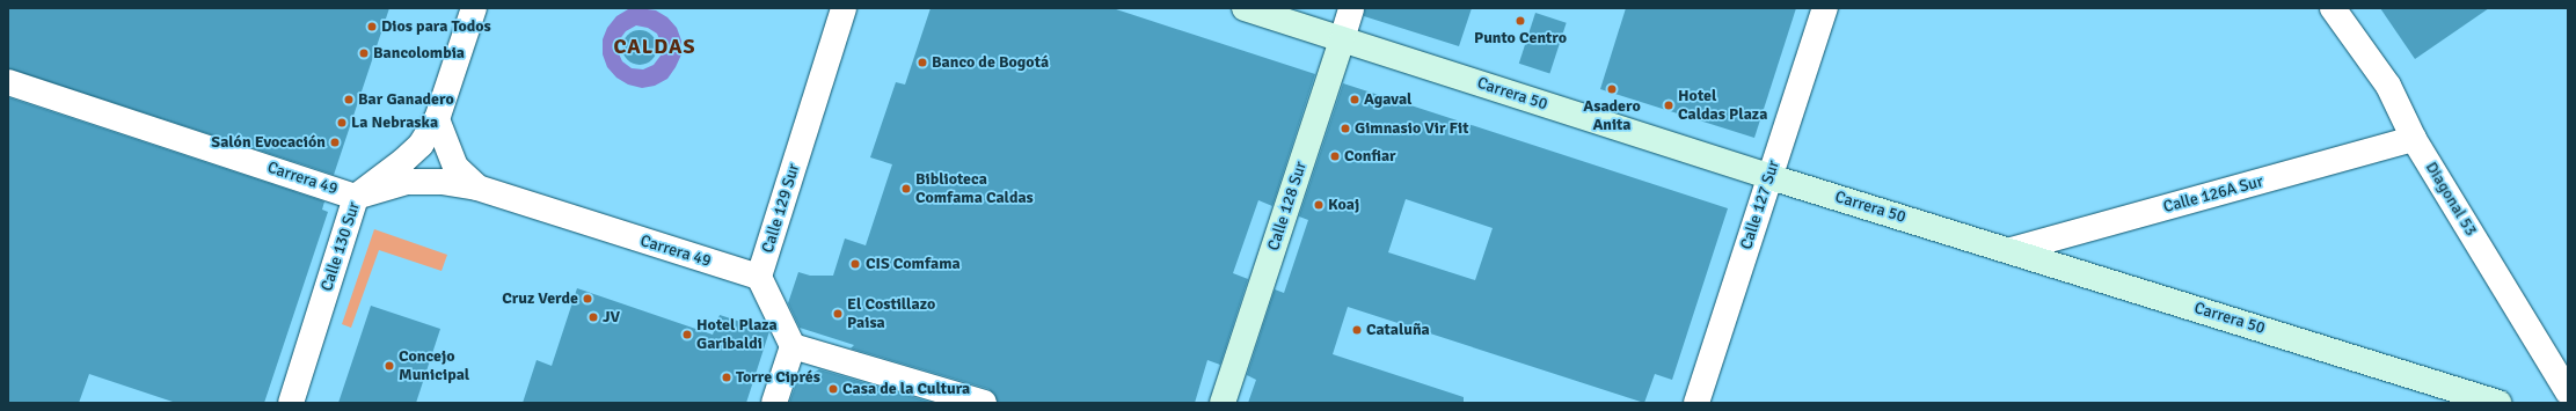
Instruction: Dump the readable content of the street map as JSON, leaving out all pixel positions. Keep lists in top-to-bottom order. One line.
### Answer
{"streets":{"main road":["Carrera 50","Calle 128 Sur"],"street":["Carrera 49","Calle 126A Sur","Diagonal 53","Calle 127 Sur","Calle 129 Sur","Calle 130 Sur"]},"crossings":[["Carrera 50","Calle 126A Sur"],["Carrera 50","Calle 127 Sur"],["Carrera 50","Calle 128 Sur"],["Carrera 49","Calle 129 Sur"],["Carrera 49","Calle 130 Sur"],["Calle 126A Sur","Diagonal 53"]],"districts":["CALDAS"],"places":["Punto Centro","Dios para Todos","Bancolombia","Banco de Bogotá","Asadero Anita","Bar Ganadero","Agaval","Hotel Caldas Plaza","La Nebraska","Gimnasio Vir Fit","Salón Evocación","Confiar","Biblioteca Comfama Caldas","Koaj","CIS Comfama","Cruz Verde","El Costillazo Paisa","JV","Cataluña","Hotel Plaza Garibaldi","Concejo Municipal","Torre Ciprés","Casa de la Cultura"]}
